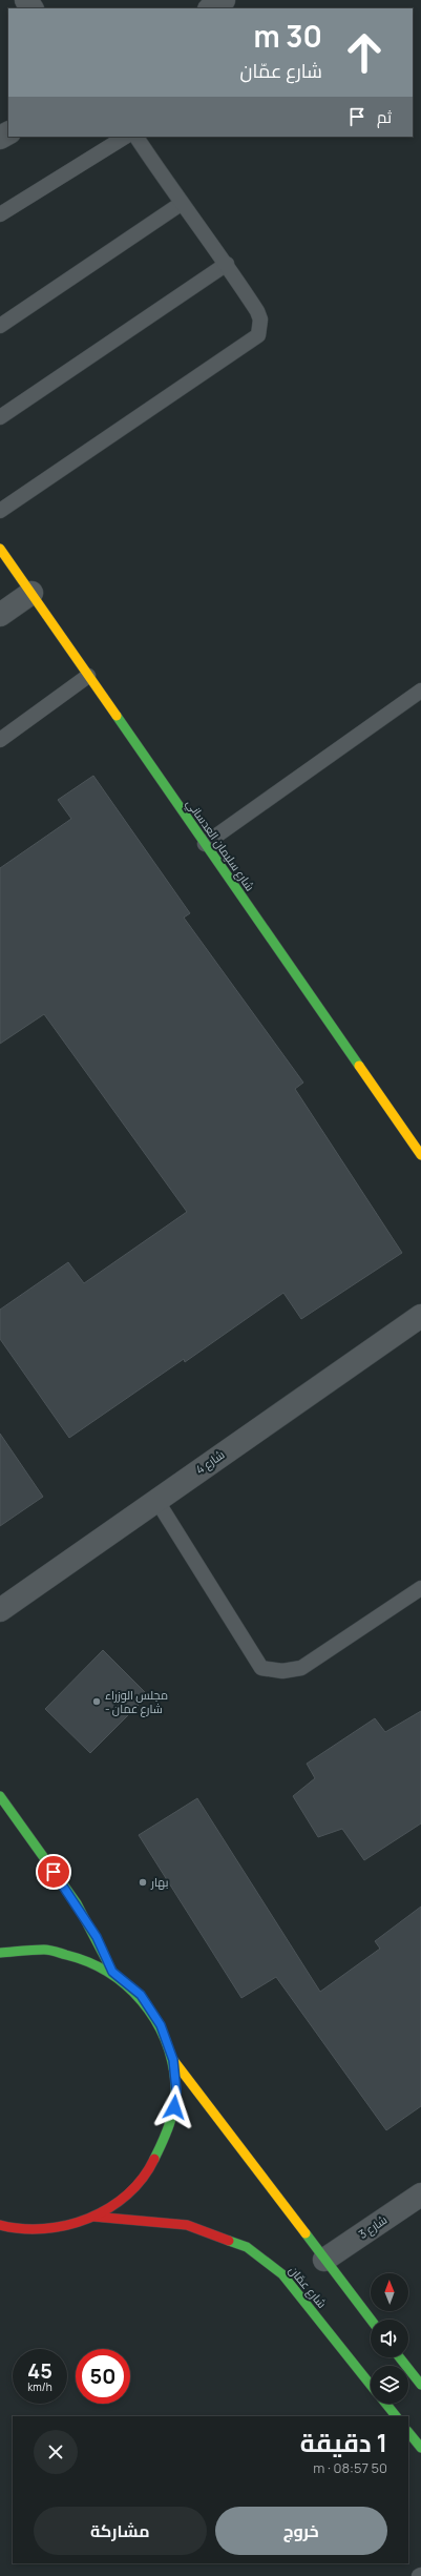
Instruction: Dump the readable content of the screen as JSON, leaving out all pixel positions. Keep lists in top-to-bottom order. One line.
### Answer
{"streets":{"main road":["شارع سليمان العدساني","شارع عمّان"],"street":["شارع 4","شارع 3"]},"places":["مجلس الوزراء - شارع عمان","بهار"],"north":"top","page":{"turn":["30 m","شارع عمّان"],"then":"ثم","speed":"45 km/h","limit":"50","heading":["1 دقيقة","50 m · 08:57"],"buttons":["خروج","مشاركة"]}}
